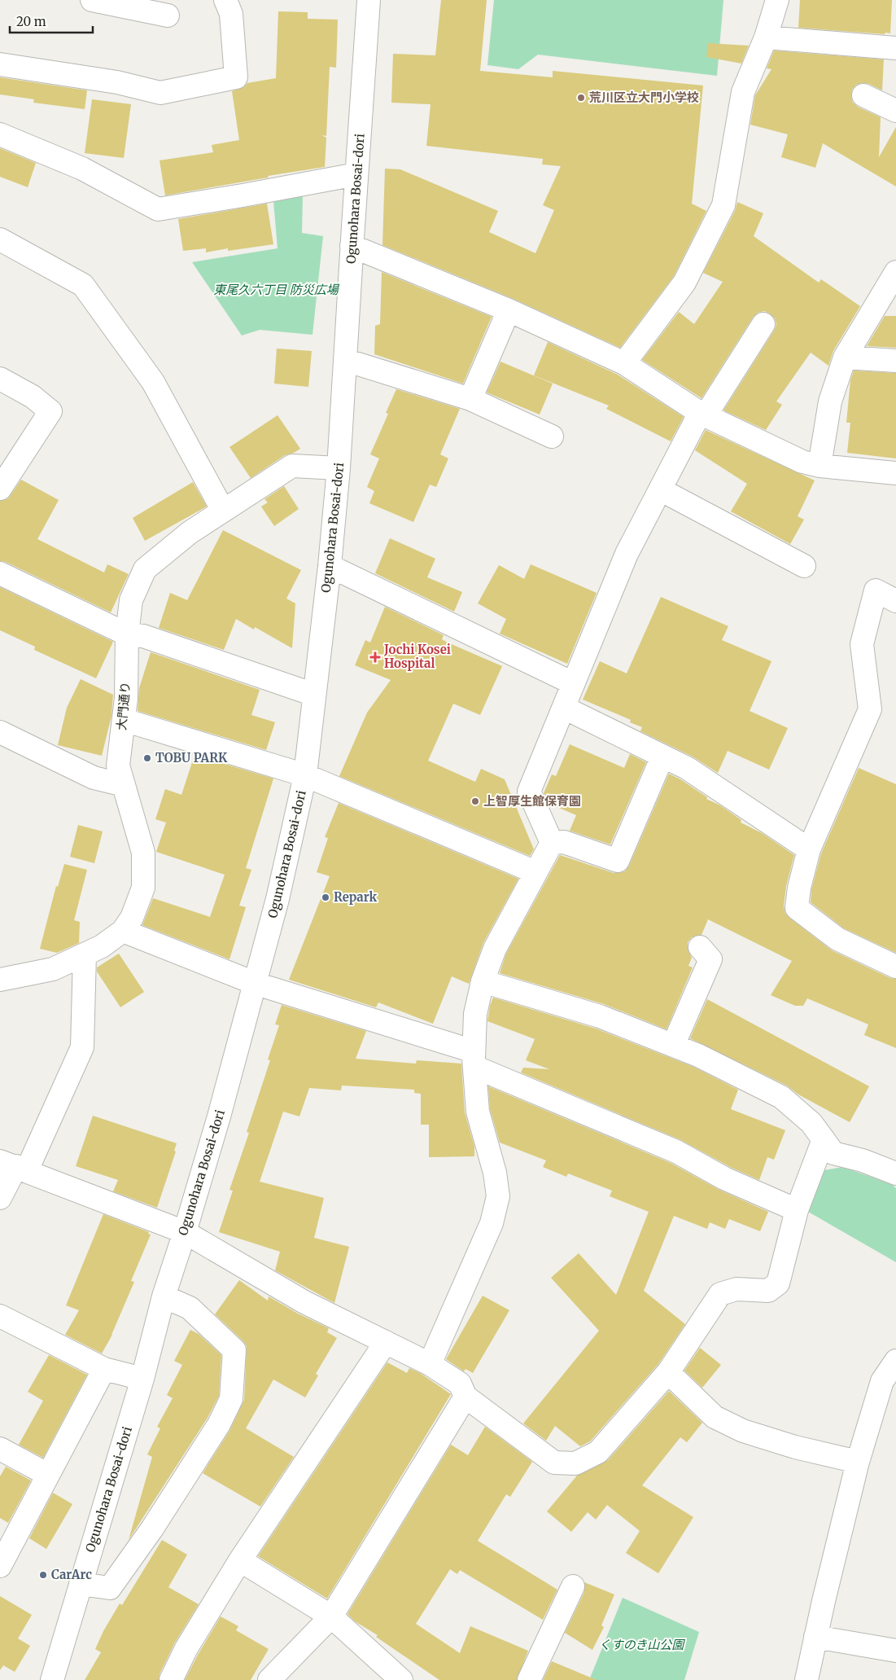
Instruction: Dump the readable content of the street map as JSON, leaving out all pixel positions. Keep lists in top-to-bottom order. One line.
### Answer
{"streets":{"street":["Ogunohara Bosai-dori","大門通り"]},"crossings":[["Ogunohara Bosai-dori","大門通り"]],"parks":["東尾久六丁目 防災広場","くすのき山公園"],"places":{"other":["荒川区立大門小学校","TOBU PARK","上智厚生館保育園","Repark","CarArc"],"health":["Jochi Kosei Hospital"]},"scale_bar":"20 m"}
